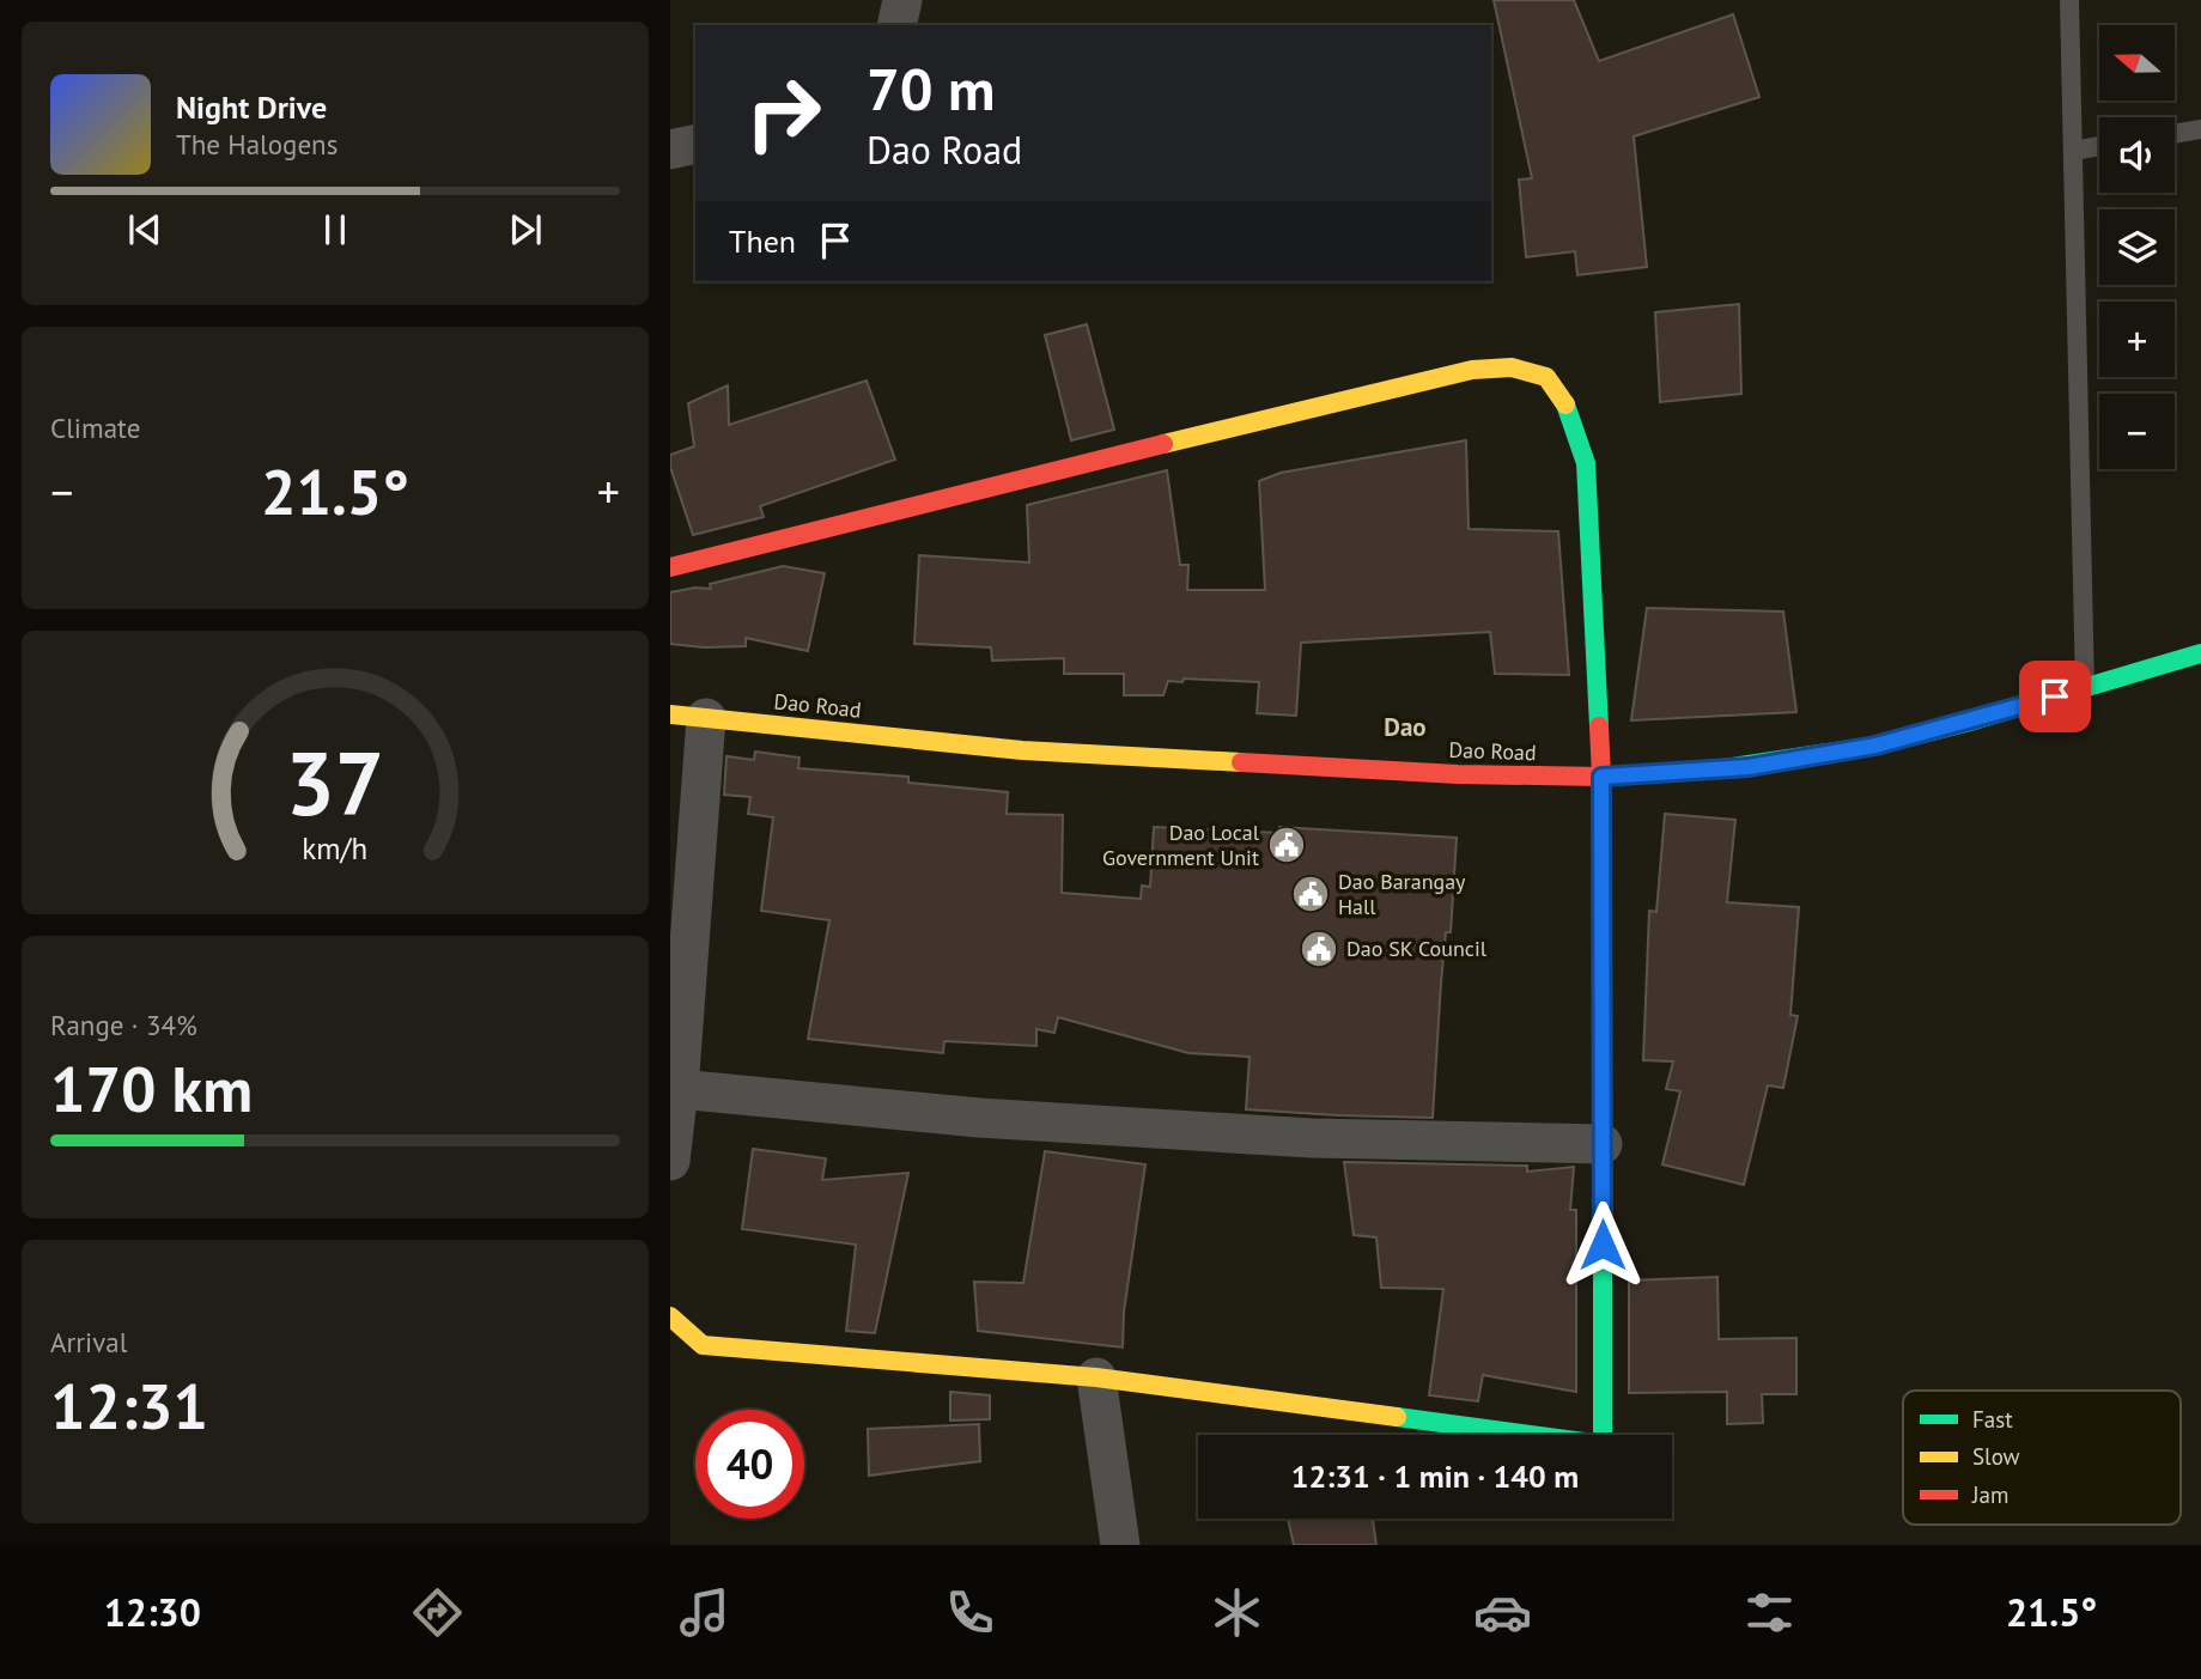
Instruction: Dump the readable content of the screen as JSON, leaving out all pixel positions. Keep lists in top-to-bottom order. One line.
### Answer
{"streets":{"street":["Dao Road"]},"districts":["Dao"],"places":{"public building":["Dao Local Government Unit","Dao Barangay Hall","Dao SK Council"]},"legend":["Fast","Slow","Jam"],"north":"left","page":{"map_buttons":["+","−"],"turn":["70 m","Dao Road"],"song":["Night Drive","The Halogens"],"then":"Then","tile":["Climate",["Range · 34%","170 km"],["Arrival","12:31"]],"heat":["−","21.5°","+"],"limit":"40","trip":"12:31 · 1 min · 140 m","tabs":["12:30","21.5°"],"gauge":["37","km/h"]}}
